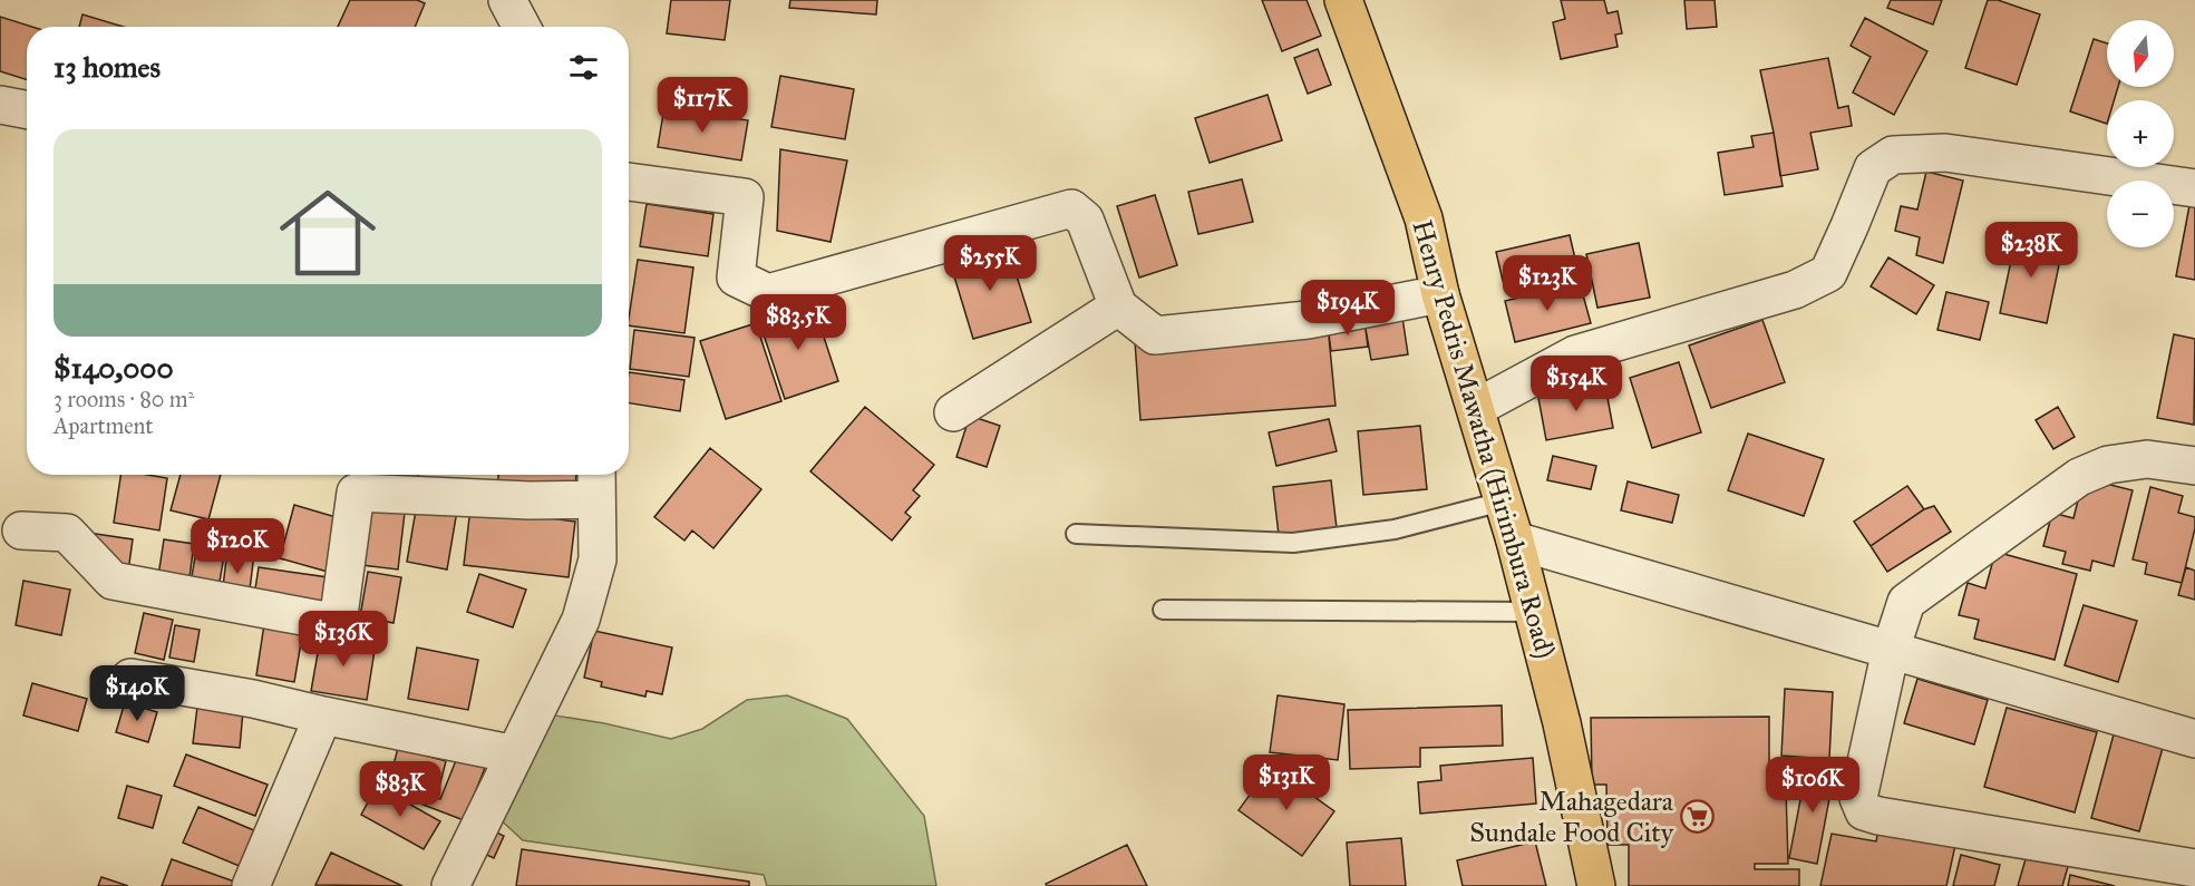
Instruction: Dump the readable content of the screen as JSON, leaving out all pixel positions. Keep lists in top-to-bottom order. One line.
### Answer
{"streets":{"main road":["Henry Pedris Mawatha (Hirimbura Road)"]},"places":{"supermarket":["Mahagedara Sundale Food City"]},"north":"bottom","page":{"map_buttons":["+","−"],"heading":"13 homes","price":["$117K","$238K","$255K","$123K","$194K","$83.5K","$154K","$120K","$136K","$140K","$131K","$106K","$83K"],"list":[{"name":"$140,000","note":"3 rooms · 80 m² · Apartment"}]}}
